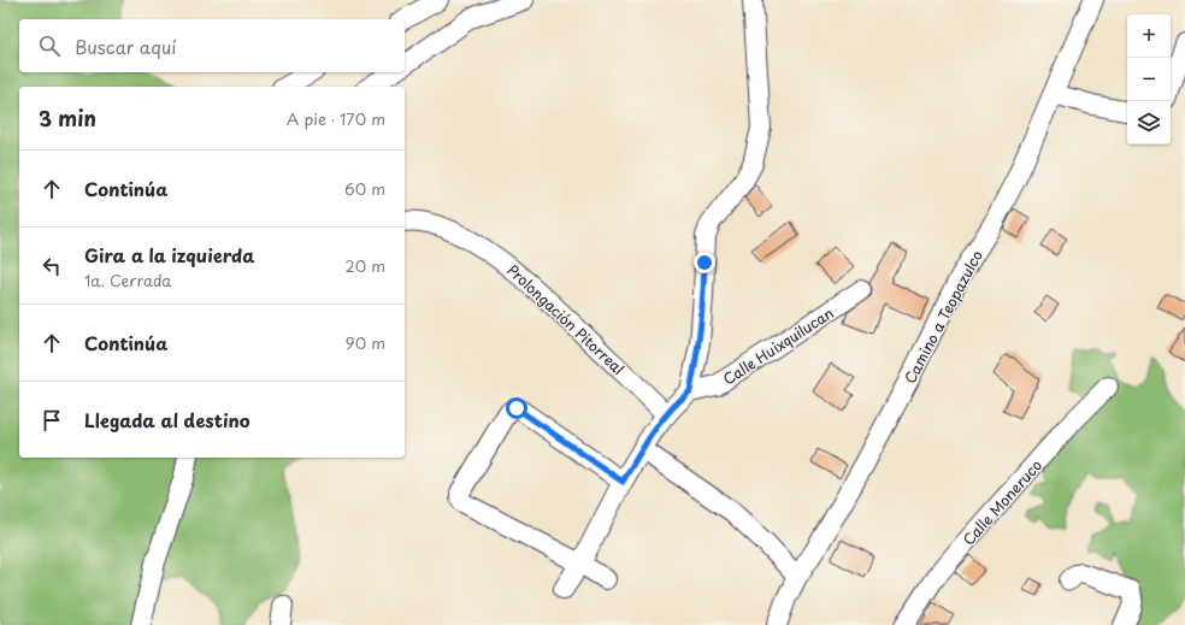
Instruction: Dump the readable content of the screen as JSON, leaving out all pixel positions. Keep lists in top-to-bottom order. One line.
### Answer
{"streets":{"street":["Camino a Teopazulco","Prolongación Pitorreal","Calle Huixquilucan","Calle Moneruco"]},"page":{"map_buttons":["+","−"],"search":"Buscar aquí","heading":["3 min","A pie · 170 m"],"list":[["Continúa","60 m"],["Gira a la izquierda","1a. Cerrada","20 m"],["Continúa","90 m"],"Llegada al destino"]}}
